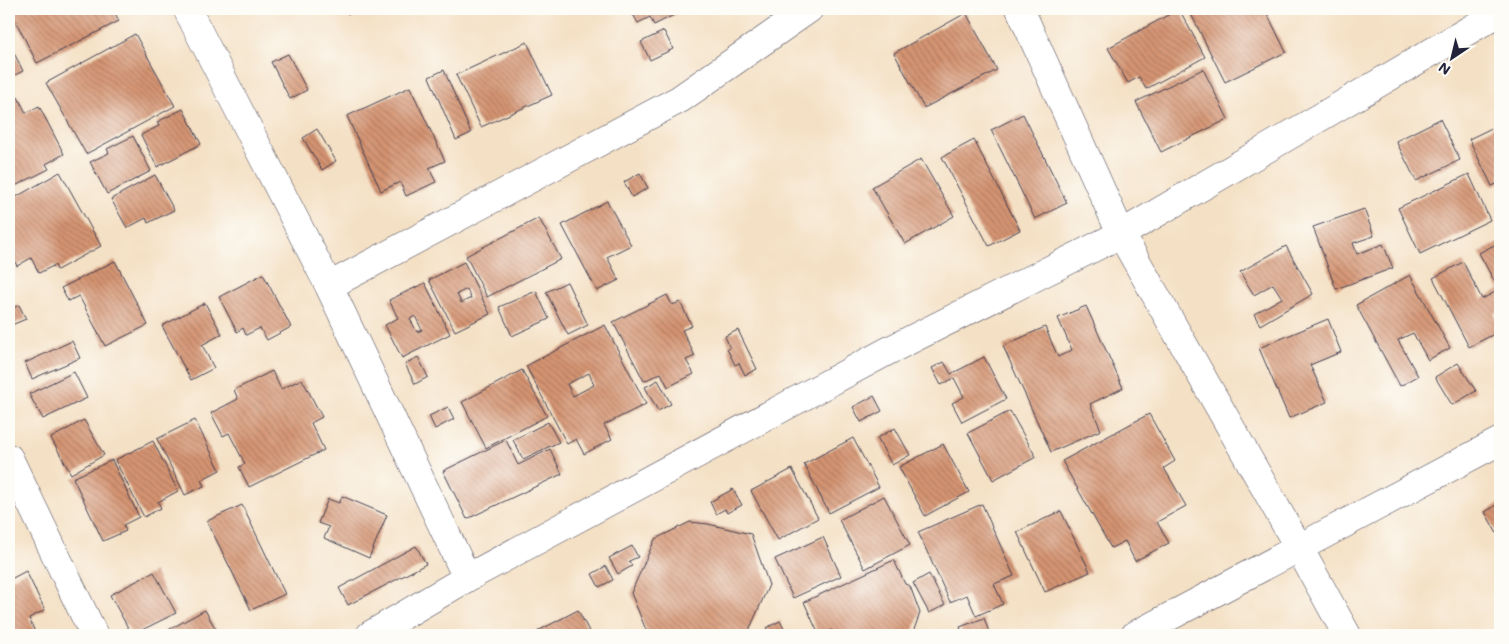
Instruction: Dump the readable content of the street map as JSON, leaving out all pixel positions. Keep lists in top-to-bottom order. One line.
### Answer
{"north":"bottom left"}
